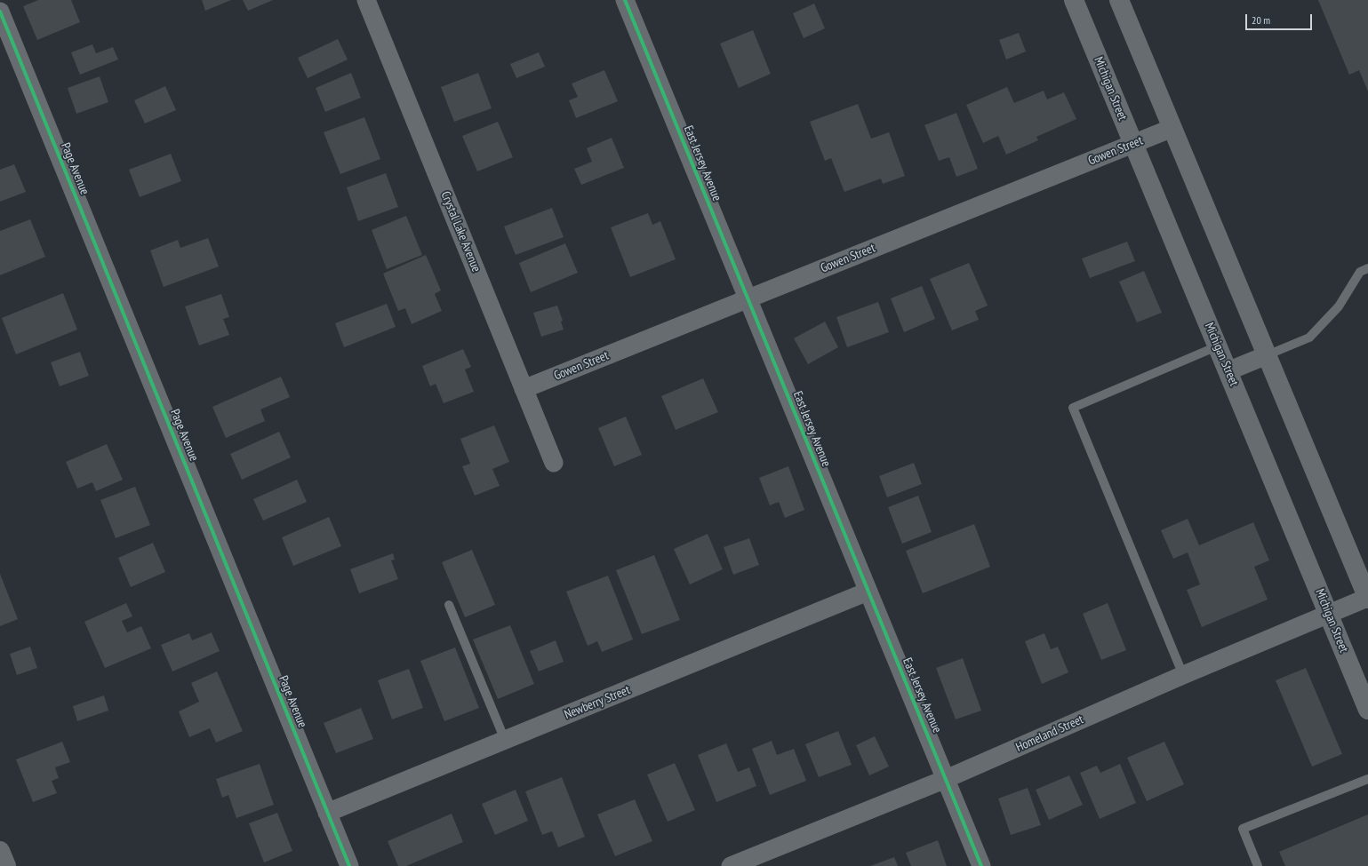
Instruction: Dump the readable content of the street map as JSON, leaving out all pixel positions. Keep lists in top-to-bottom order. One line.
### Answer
{"streets":{"street":["Michigan Street","Gowen Street","East Jersey Avenue","Page Avenue","Crystal Lake Avenue","Newberry Street","Homeland Street"]},"crossings":[["Michigan Street","Gowen Street"],["Michigan Street","Homeland Street"],["Gowen Street","East Jersey Avenue"],["Gowen Street","Crystal Lake Avenue"],["East Jersey Avenue","Newberry Street"],["East Jersey Avenue","Homeland Street"],["Page Avenue","Newberry Street"]],"scale_bar":"20 m"}
